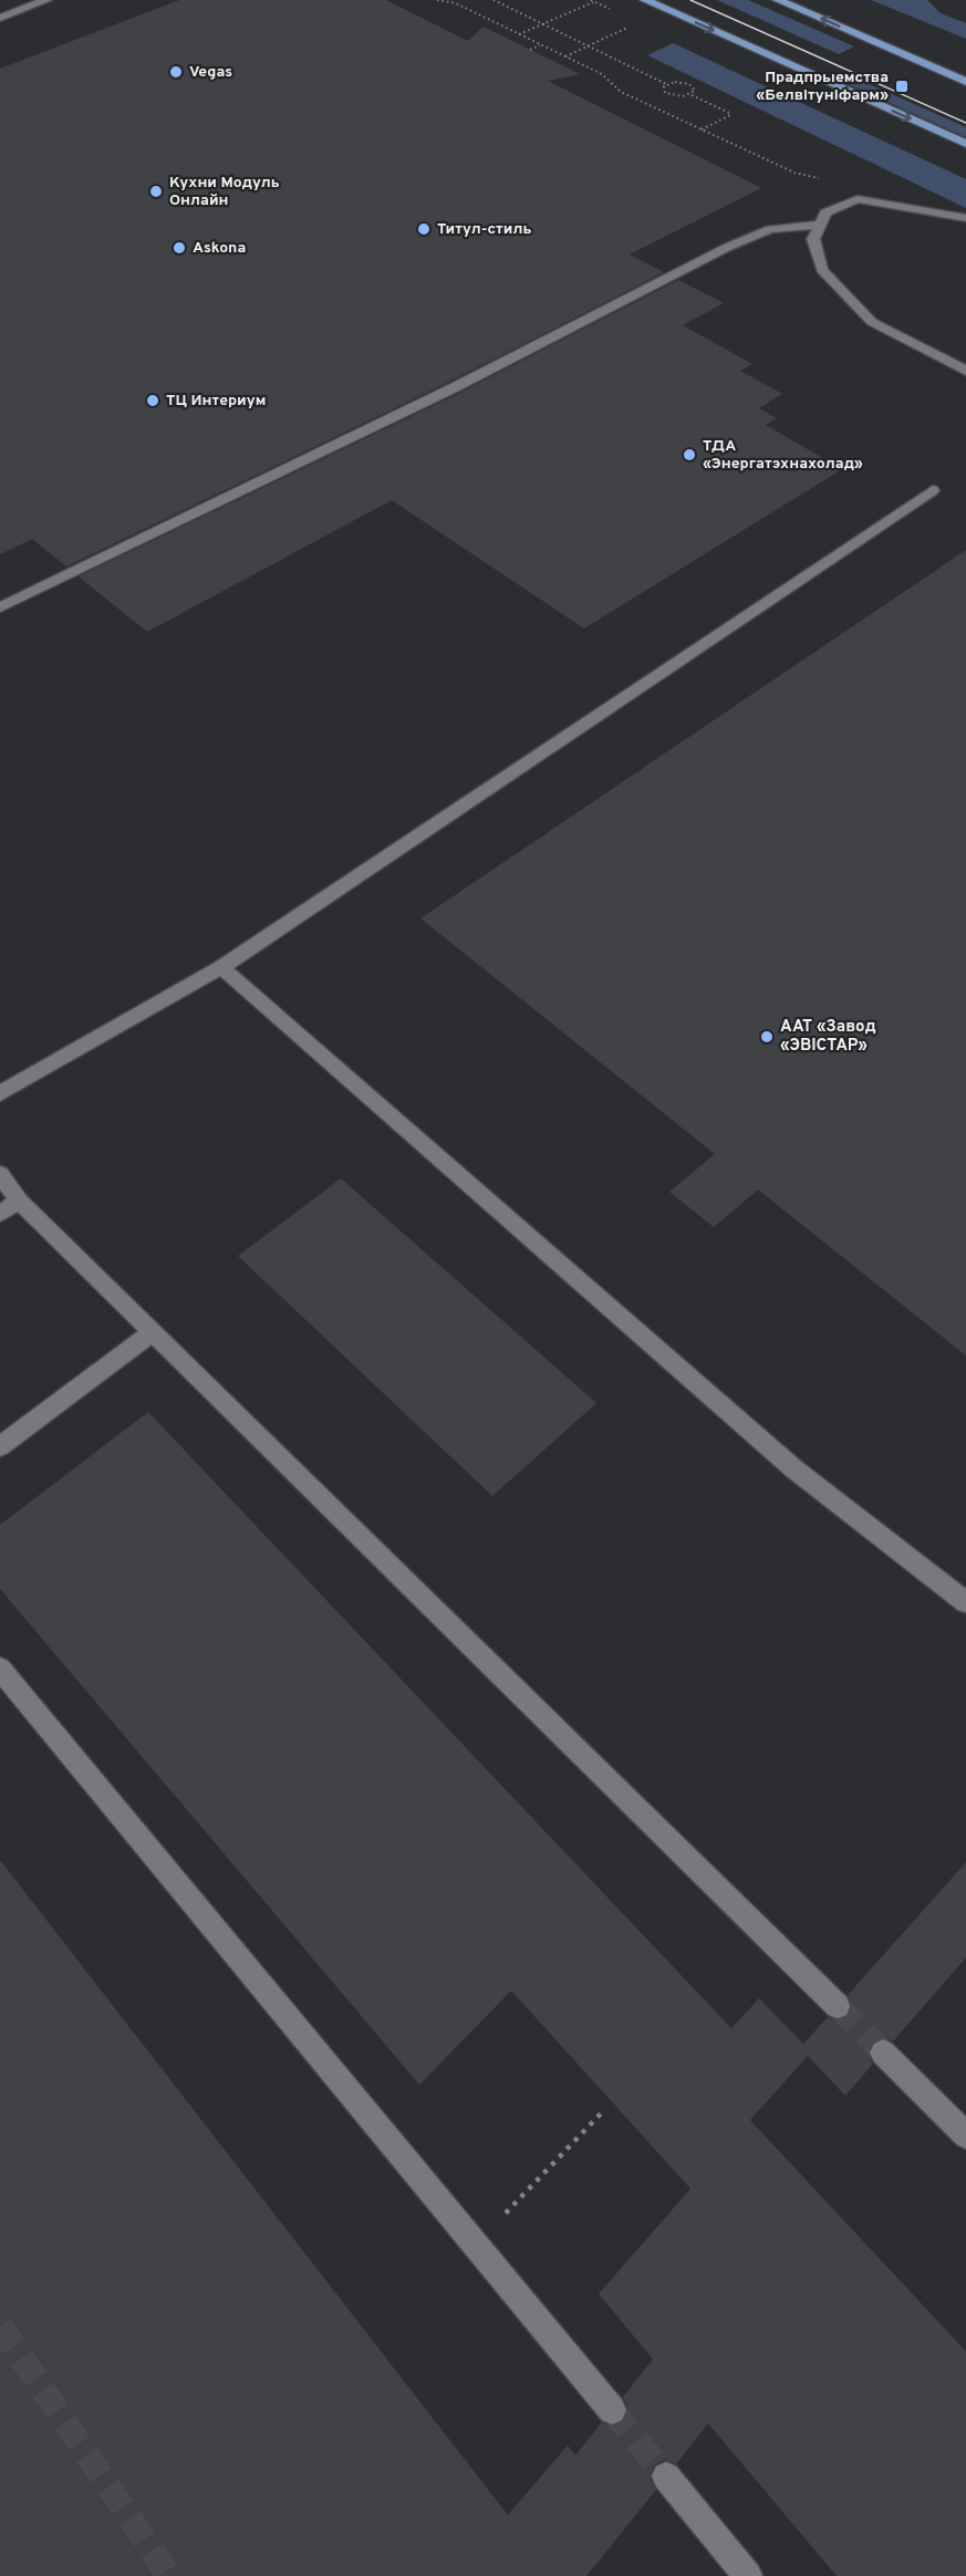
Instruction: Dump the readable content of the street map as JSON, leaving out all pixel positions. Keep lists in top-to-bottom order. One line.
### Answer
{"places":{"other":["Vegas","Кухни Модуль Онлайн","Титул-cтиль","Askona","ТЦ Интериум","ТДА «Энергатэхнахолад»","ААТ «Завод «ЭВІСТАР»"],"transit":["Прадпрыемства «Белвітуніфарм»"]}}
